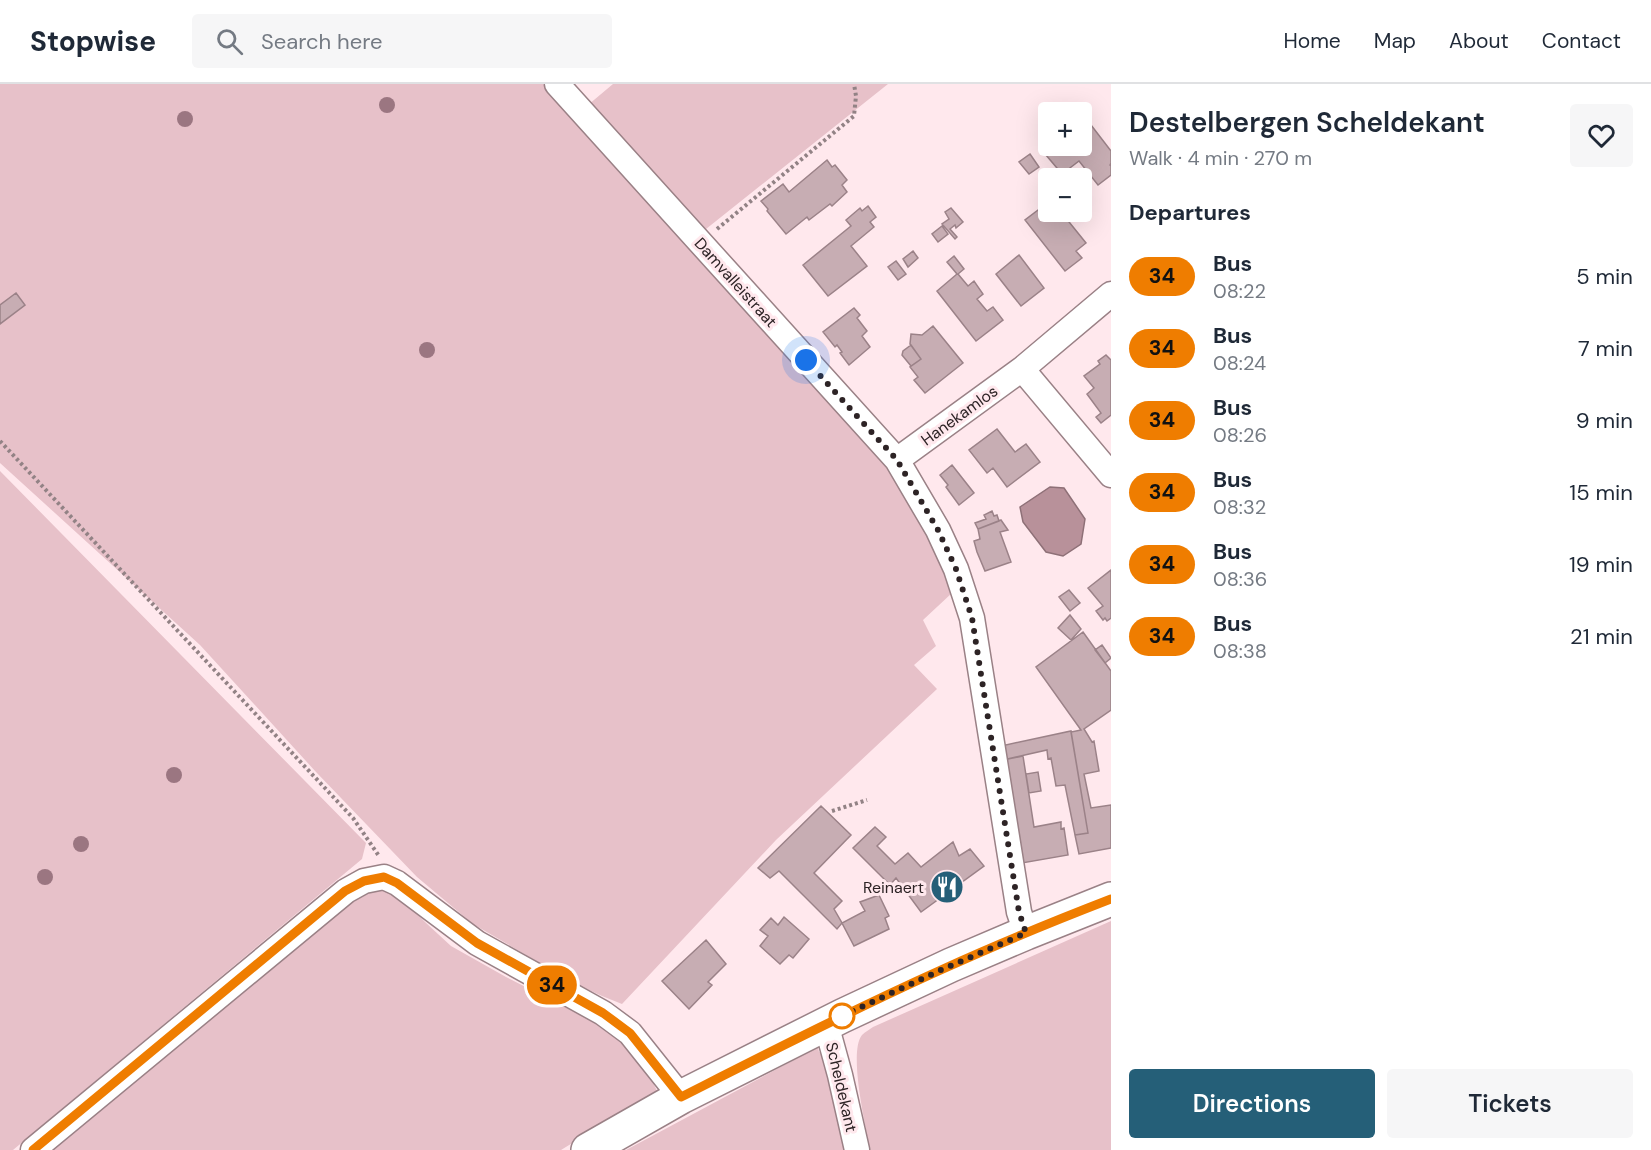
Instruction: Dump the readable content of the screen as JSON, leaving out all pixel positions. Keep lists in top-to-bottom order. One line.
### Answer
{"streets":{"street":["Damvalleistraat","Hanekamlos","Scheldekant"]},"crossings":[["Damvalleistraat","Hanekamlos"]],"places":{"restaurant":["Reinaert"]},"lines":["bus line 34"],"page":{"header":"Stopwise","search":"Search here","nav":["Home","Map","About","Contact"],"on_map":"34","heading":[["Destelbergen Scheldekant","Walk · 4 min · 270 m"],"Departures"],"map_buttons":["+","−"],"list":[{"mark":"34","name":"Bus","note":"08:22","value":"5 min"},{"mark":"34","name":"Bus","note":"08:24","value":"7 min"},{"mark":"34","name":"Bus","note":"08:26","value":"9 min"},{"mark":"34","name":"Bus","note":"08:32","value":"15 min"},{"mark":"34","name":"Bus","note":"08:36","value":"19 min"},{"mark":"34","name":"Bus","note":"08:38","value":"21 min"}],"buttons":["Directions","Tickets"]}}
